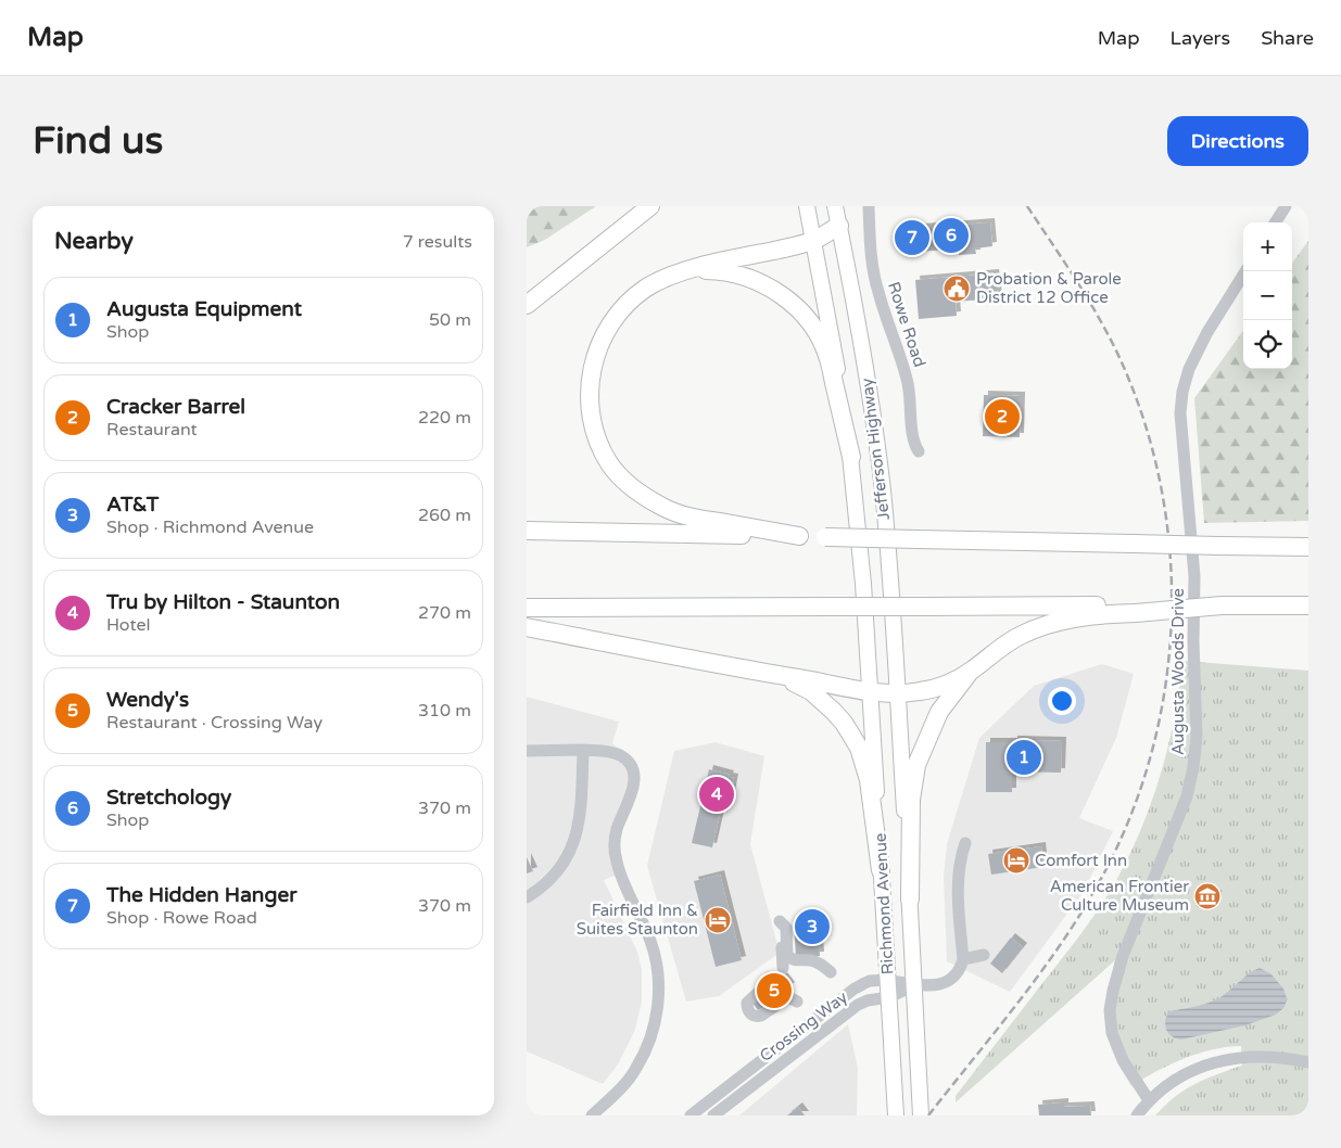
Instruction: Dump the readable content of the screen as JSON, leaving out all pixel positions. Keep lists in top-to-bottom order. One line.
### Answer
{"streets":{"main road":["Jefferson Highway","Richmond Avenue"],"street":["Rowe Road","Augusta Woods Drive","Crossing Way"]},"crossings":[["Jefferson Highway","Richmond Avenue"],["Richmond Avenue","Crossing Way"]],"places":{"public building":["Probation & Parole District 12 Office"],"hotel":["Comfort Inn","Fairfield Inn & Suites Staunton"],"museum":["American Frontier Culture Museum"]},"page":{"header":"Map","nav":["Map","Layers","Share"],"buttons":"Directions","title":"Find us","heading":["Nearby","7 results"],"pins":["6","7","2","1","4","3","5"],"map_buttons":["+","−"],"list":[{"mark":"1","name":"Augusta Equipment","note":"Shop","value":"50 m"},{"mark":"2","name":"Cracker Barrel","note":"Restaurant","value":"220 m"},{"mark":"3","name":"AT&T","note":"Shop · Richmond Avenue","value":"260 m"},{"mark":"4","name":"Tru by Hilton - Staunton","note":"Hotel","value":"270 m"},{"mark":"5","name":"Wendy's","note":"Restaurant · Crossing Way","value":"310 m"},{"mark":"6","name":"Stretchology","note":"Shop","value":"370 m"},{"mark":"7","name":"The Hidden Hanger","note":"Shop · Rowe Road","value":"370 m"}]}}
